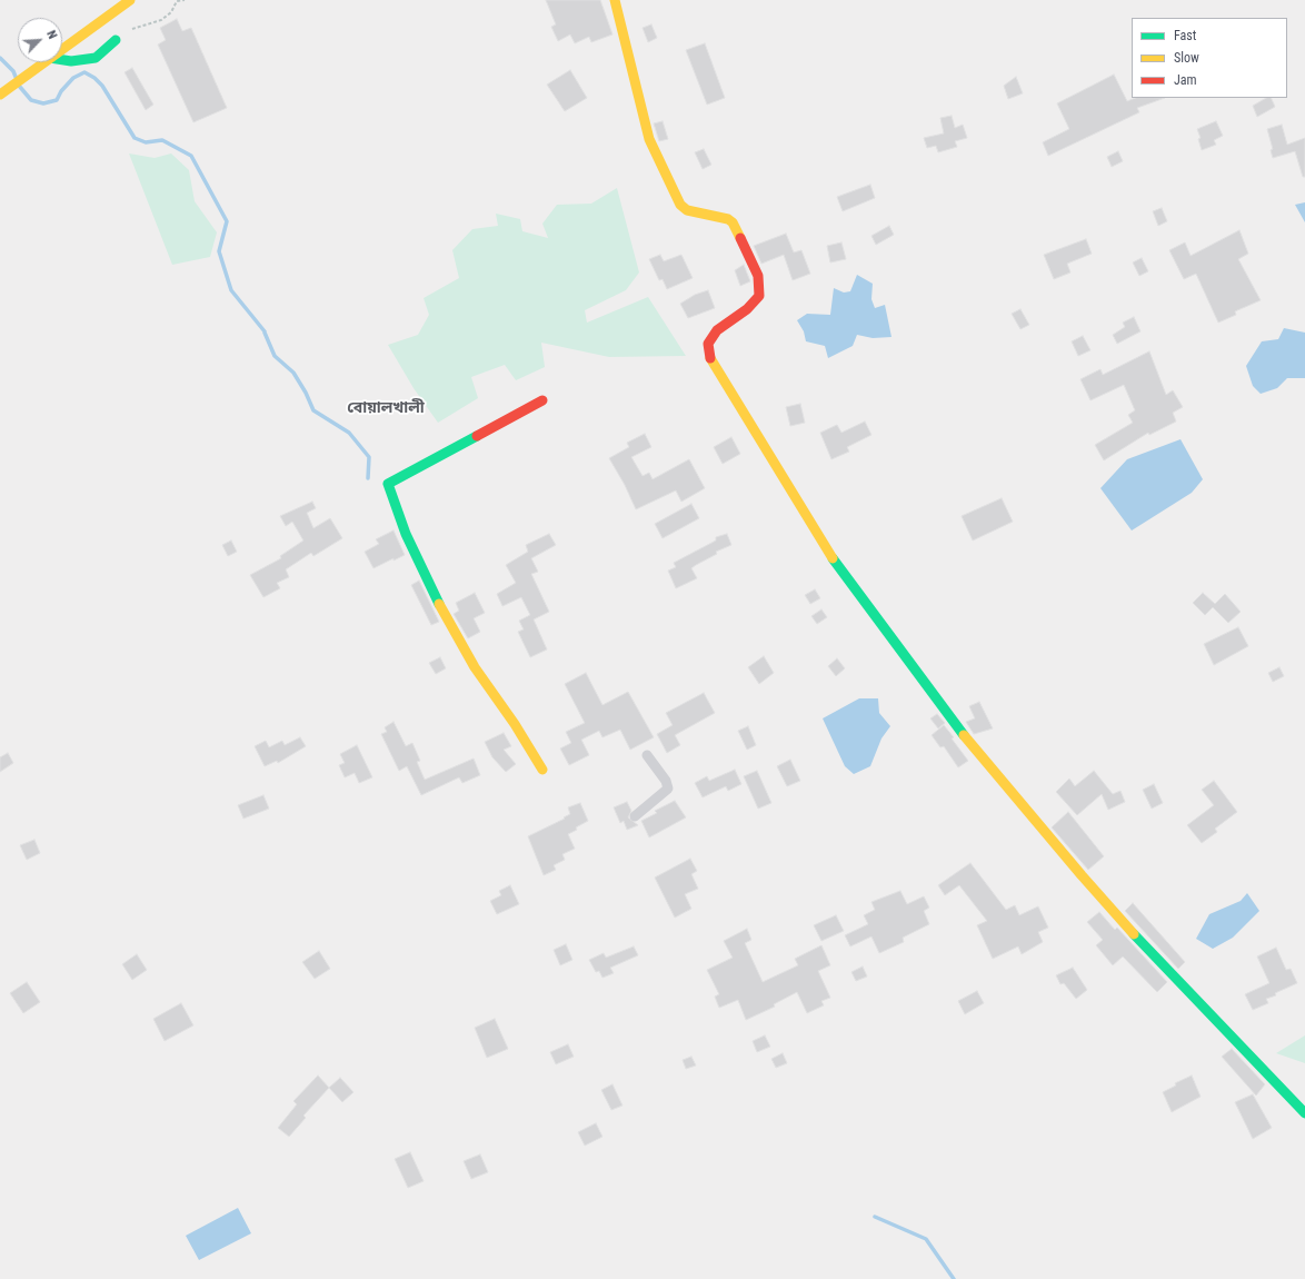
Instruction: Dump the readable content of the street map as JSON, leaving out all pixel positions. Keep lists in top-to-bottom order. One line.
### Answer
{"districts":["বোয়ালখালী"],"legend":["Fast","Slow","Jam"],"north":"top right"}
